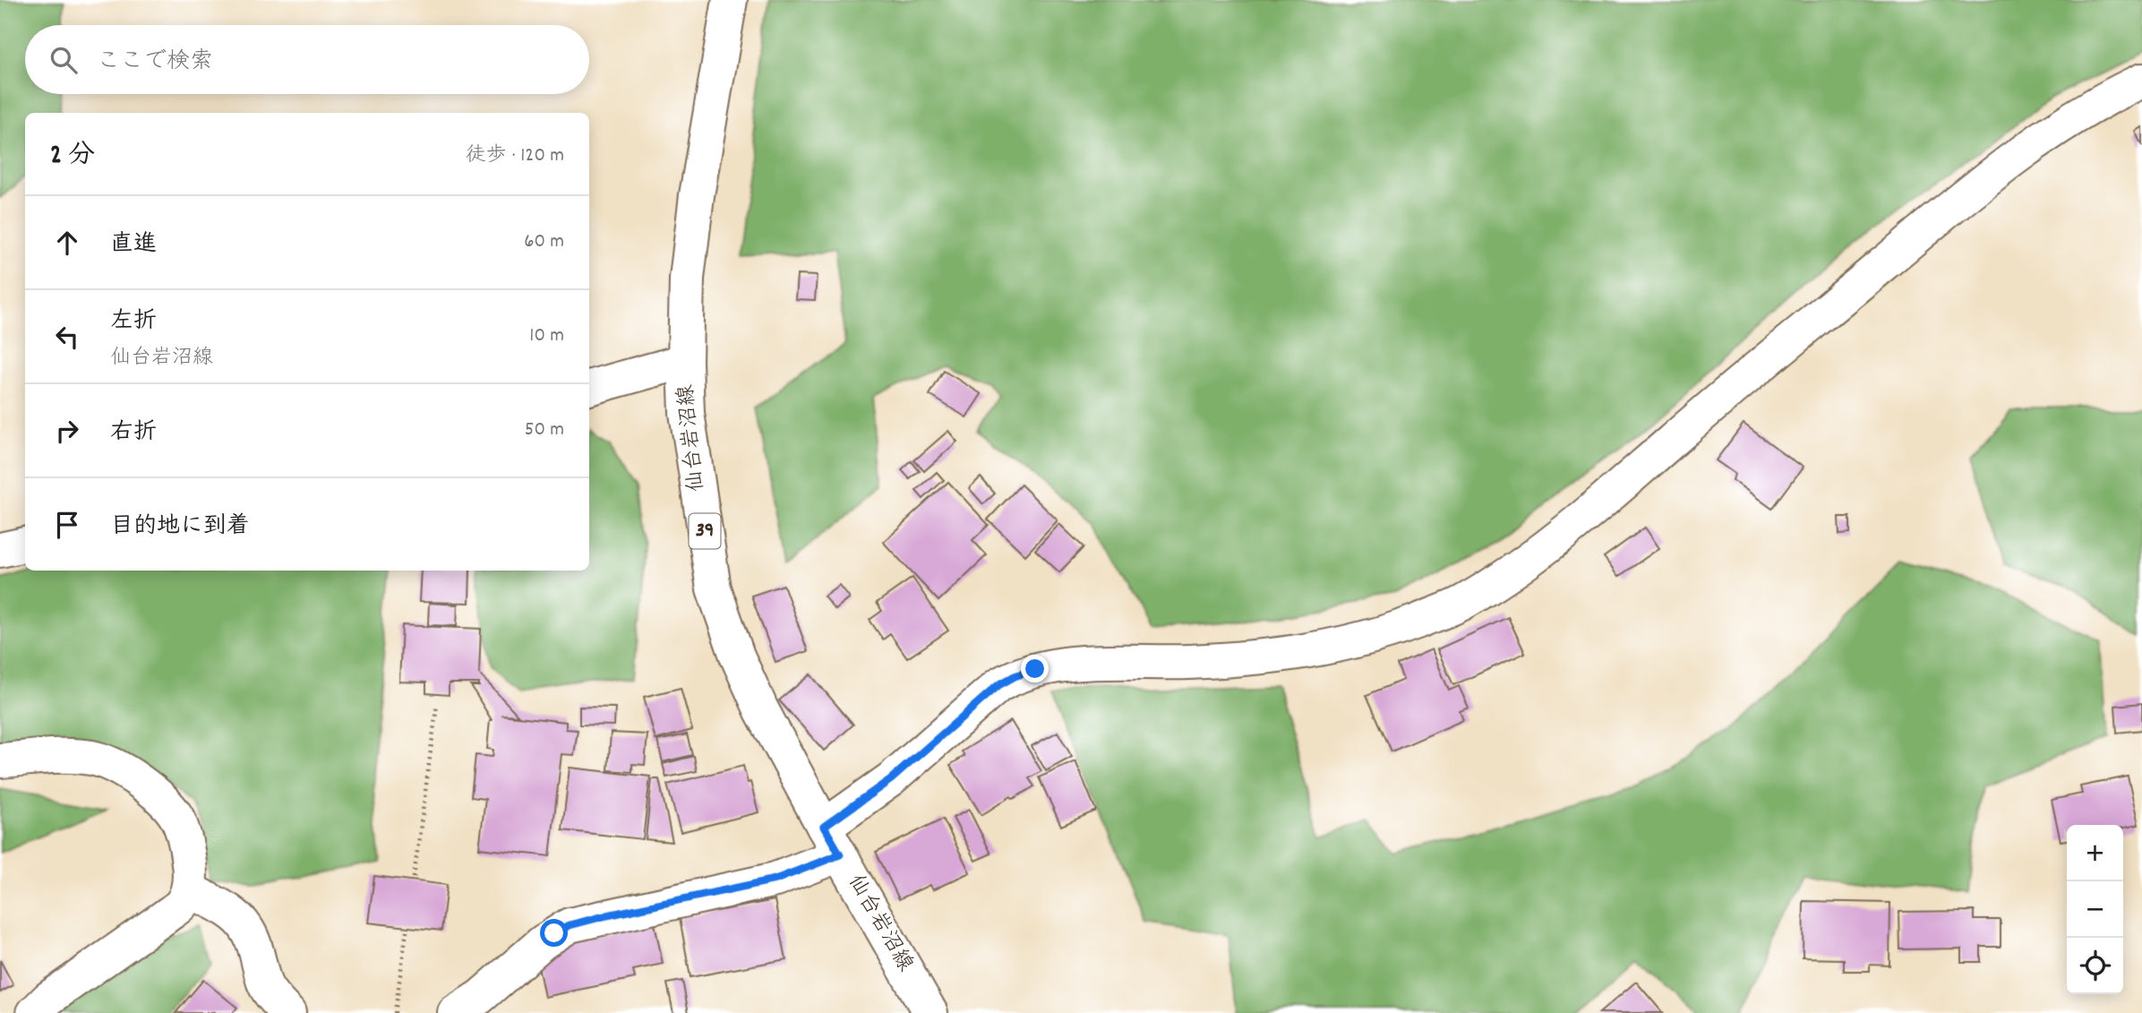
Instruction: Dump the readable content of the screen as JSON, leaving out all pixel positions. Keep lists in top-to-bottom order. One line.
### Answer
{"streets":{"street":["仙台岩沼線","39"]},"page":{"search":"ここで検索","heading":["2 分","徒歩 · 120 m"],"list":[["直進","60 m"],["左折","仙台岩沼線","10 m"],["右折","50 m"],"目的地に到着"],"map_buttons":["+","−"]}}
